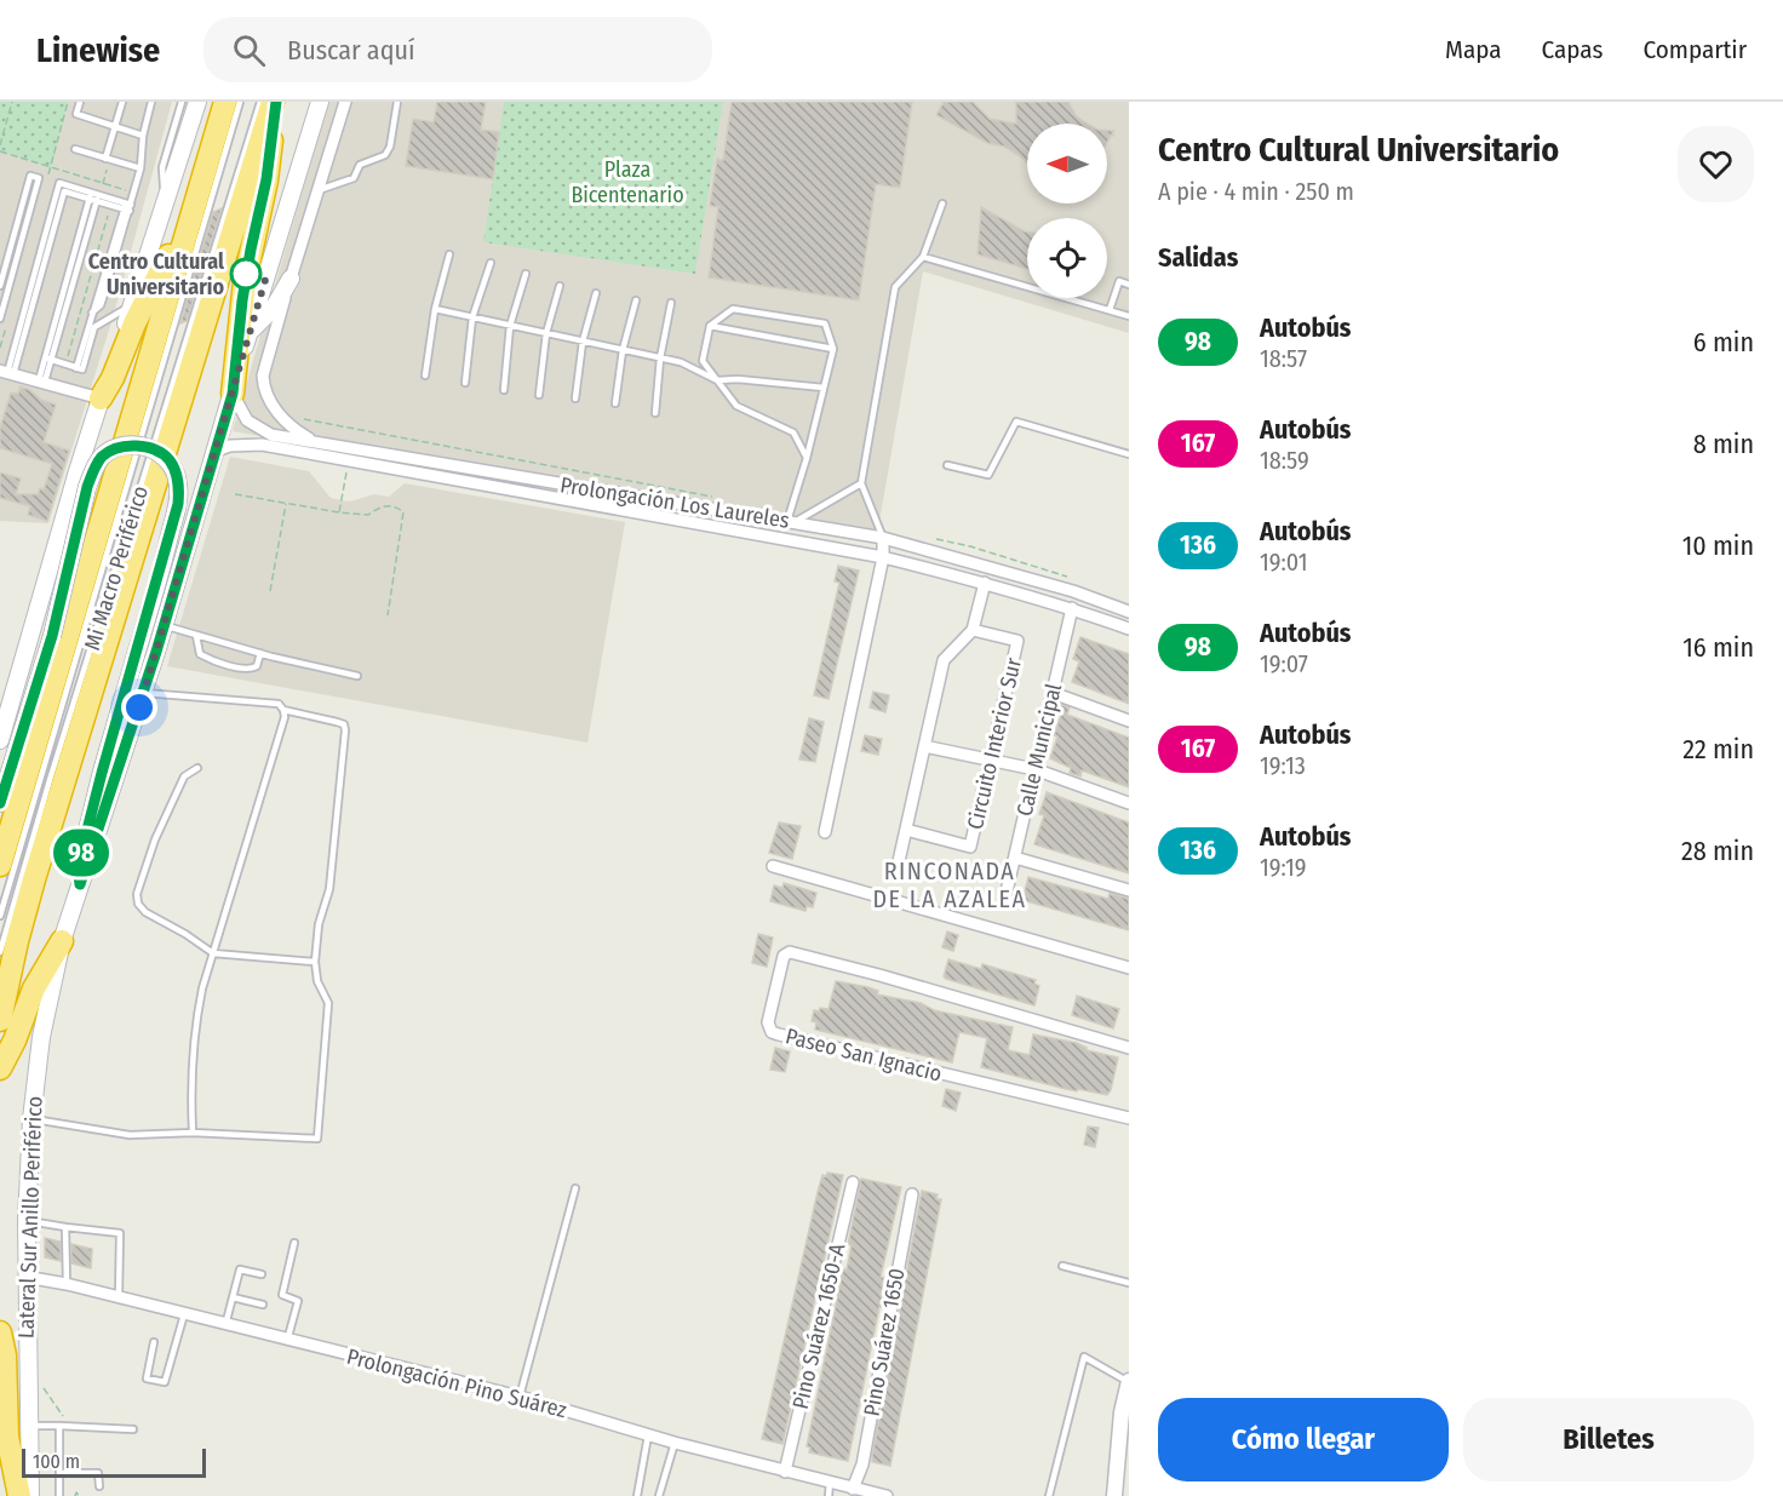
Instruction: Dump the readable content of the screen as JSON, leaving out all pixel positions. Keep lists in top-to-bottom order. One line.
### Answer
{"streets":{"main road":["Lateral Sur Anillo Periférico"],"street":["Prolongación Los Laureles","Circuito Interior Sur","Calle Municipal","Paseo San Ignacio","Pino Suárez 1650-A","Pino Suárez 1650","Prolongación Pino Suárez"],"lane":["Mi Macro Periférico"]},"crossings":[["Prolongación Los Laureles","Calle Municipal"],["Lateral Sur Anillo Periférico","Prolongación Pino Suárez"],["Pino Suárez 1650-A","Prolongación Pino Suárez"],["Pino Suárez 1650","Prolongación Pino Suárez"]],"districts":["RINCONADA DE LA AZALEA"],"parks":["Plaza Bicentenario"],"places":["Centro Cultural Universitario"],"lines":["bus line 98"],"scale_bar":"100 m","north":"left","page":{"header":"Linewise","search":"Buscar aquí","nav":["Mapa","Capas","Compartir"],"on_map":"98","heading":[["Centro Cultural Universitario","A pie · 4 min · 250 m"],"Salidas"],"list":[{"mark":"98","name":"Autobús","note":"18:57","value":"6 min"},{"mark":"167","name":"Autobús","note":"18:59","value":"8 min"},{"mark":"136","name":"Autobús","note":"19:01","value":"10 min"},{"mark":"98","name":"Autobús","note":"19:07","value":"16 min"},{"mark":"167","name":"Autobús","note":"19:13","value":"22 min"},{"mark":"136","name":"Autobús","note":"19:19","value":"28 min"}],"buttons":["Cómo llegar","Billetes"],"scale":"100 m"}}
